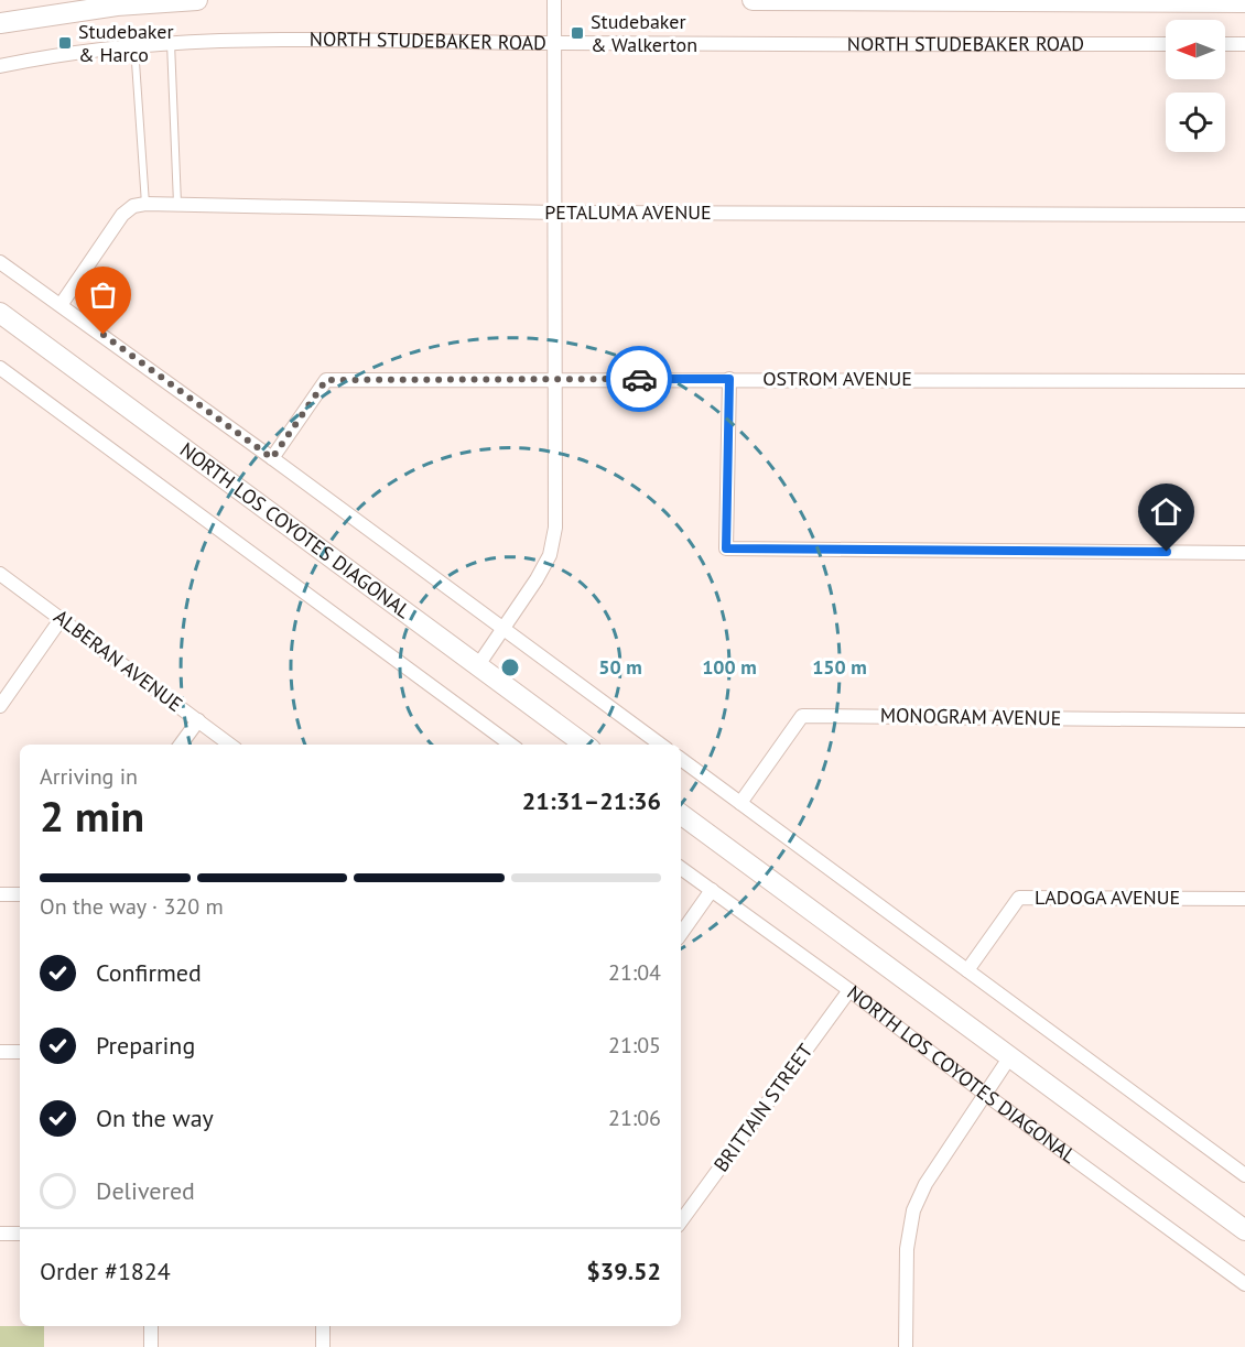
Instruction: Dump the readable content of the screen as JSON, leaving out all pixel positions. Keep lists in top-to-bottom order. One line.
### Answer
{"streets":{"main road":["NORTH LOS COYOTES DIAGONAL"],"street":["NORTH STUDEBAKER ROAD","PETALUMA AVENUE","OSTROM AVENUE","ALBERAN AVENUE","MONOGRAM AVENUE","LADOGA AVENUE","BRITTAIN STREET"]},"crossings":[["NORTH LOS COYOTES DIAGONAL","BRITTAIN STREET"]],"places":{"transit":["Studebaker & Walkerton","Studebaker & Harco"]},"north":"left","page":{"heading":["2 min","Arriving in","21:31–21:36"],"panel":["Order #1824","$39.52"],"bar":"On the way · 320 m","list":[["Confirmed","21:04"],["Preparing","21:05"],["On the way","21:06"],"Delivered"]},"rings":["50 m","100 m","150 m"]}
